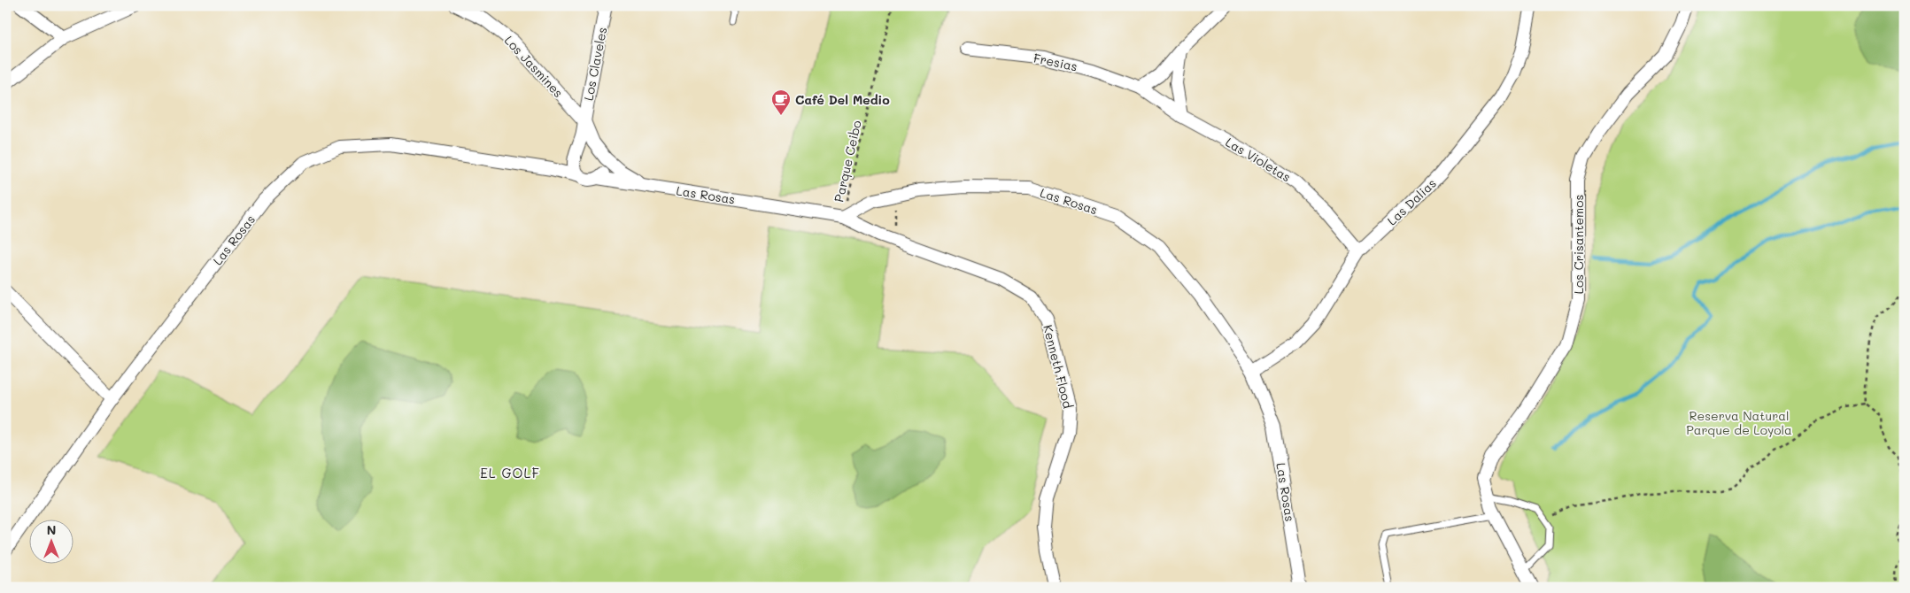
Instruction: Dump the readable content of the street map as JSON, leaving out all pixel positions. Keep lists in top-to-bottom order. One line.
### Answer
{"streets":{"street":["Fresias","Los Claveles","Los Jasmines","Las Violetas","Las Rosas","Las Dalias","Los Crisantemos","Kenneth Flood"],"path":["Parque Ceibo"]},"crossings":[["Fresias","Las Violetas"],["Los Claveles","Los Jasmines"],["Los Claveles","Las Rosas"],["Los Jasmines","Las Rosas"],["Las Violetas","Las Dalias"],["Parque Ceibo","Las Rosas"],["Parque Ceibo","Kenneth Flood"],["Las Rosas","Las Dalias"],["Las Rosas","Kenneth Flood"]],"districts":["EL GOLF"],"parks":["Reserva Natural Parque de Loyola"],"places":{"cafe":["Café Del Medio"]},"north":"top"}
